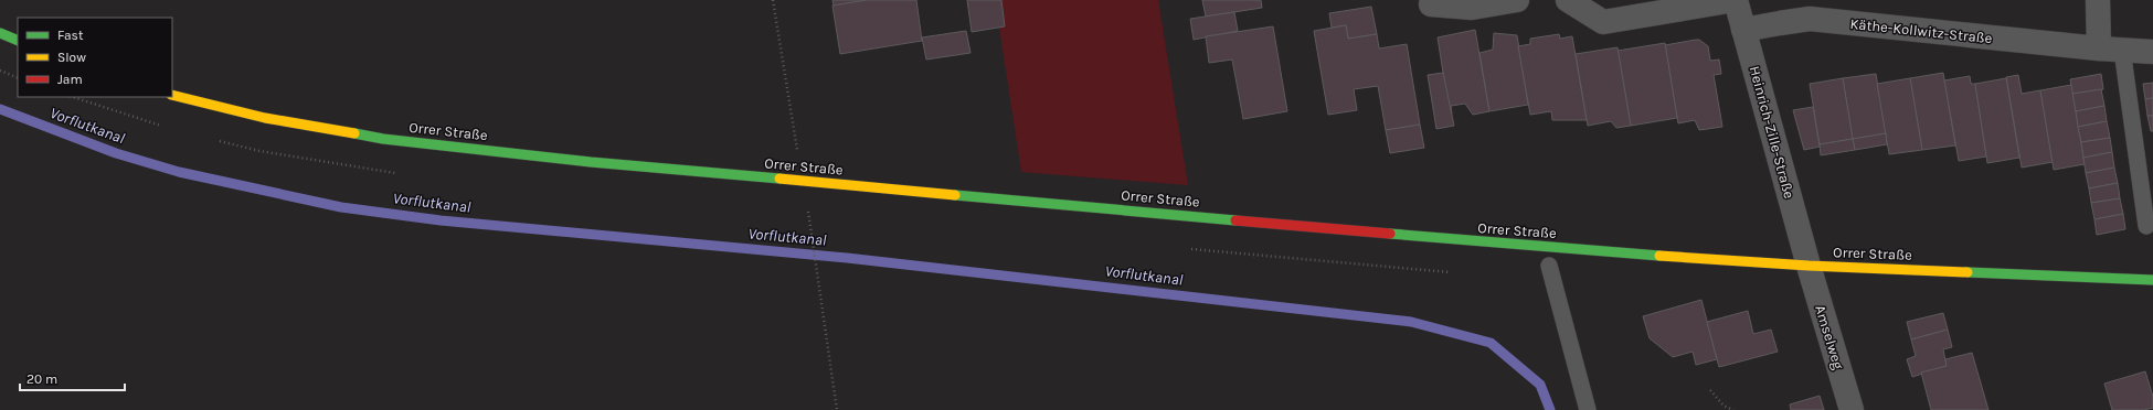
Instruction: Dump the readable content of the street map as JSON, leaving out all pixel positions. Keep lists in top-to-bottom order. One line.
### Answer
{"streets":{"main road":["Orrer Straße"],"street":["Käthe-Kollwitz-Straße","Heinrich-Zille-Straße","Amselweg"]},"crossings":[["Käthe-Kollwitz-Straße","Heinrich-Zille-Straße"],["Orrer Straße","Heinrich-Zille-Straße"],["Orrer Straße","Amselweg"],["Heinrich-Zille-Straße","Amselweg"]],"water":["Vorflutkanal"],"legend":["Fast","Slow","Jam"],"scale_bar":"20 m"}
